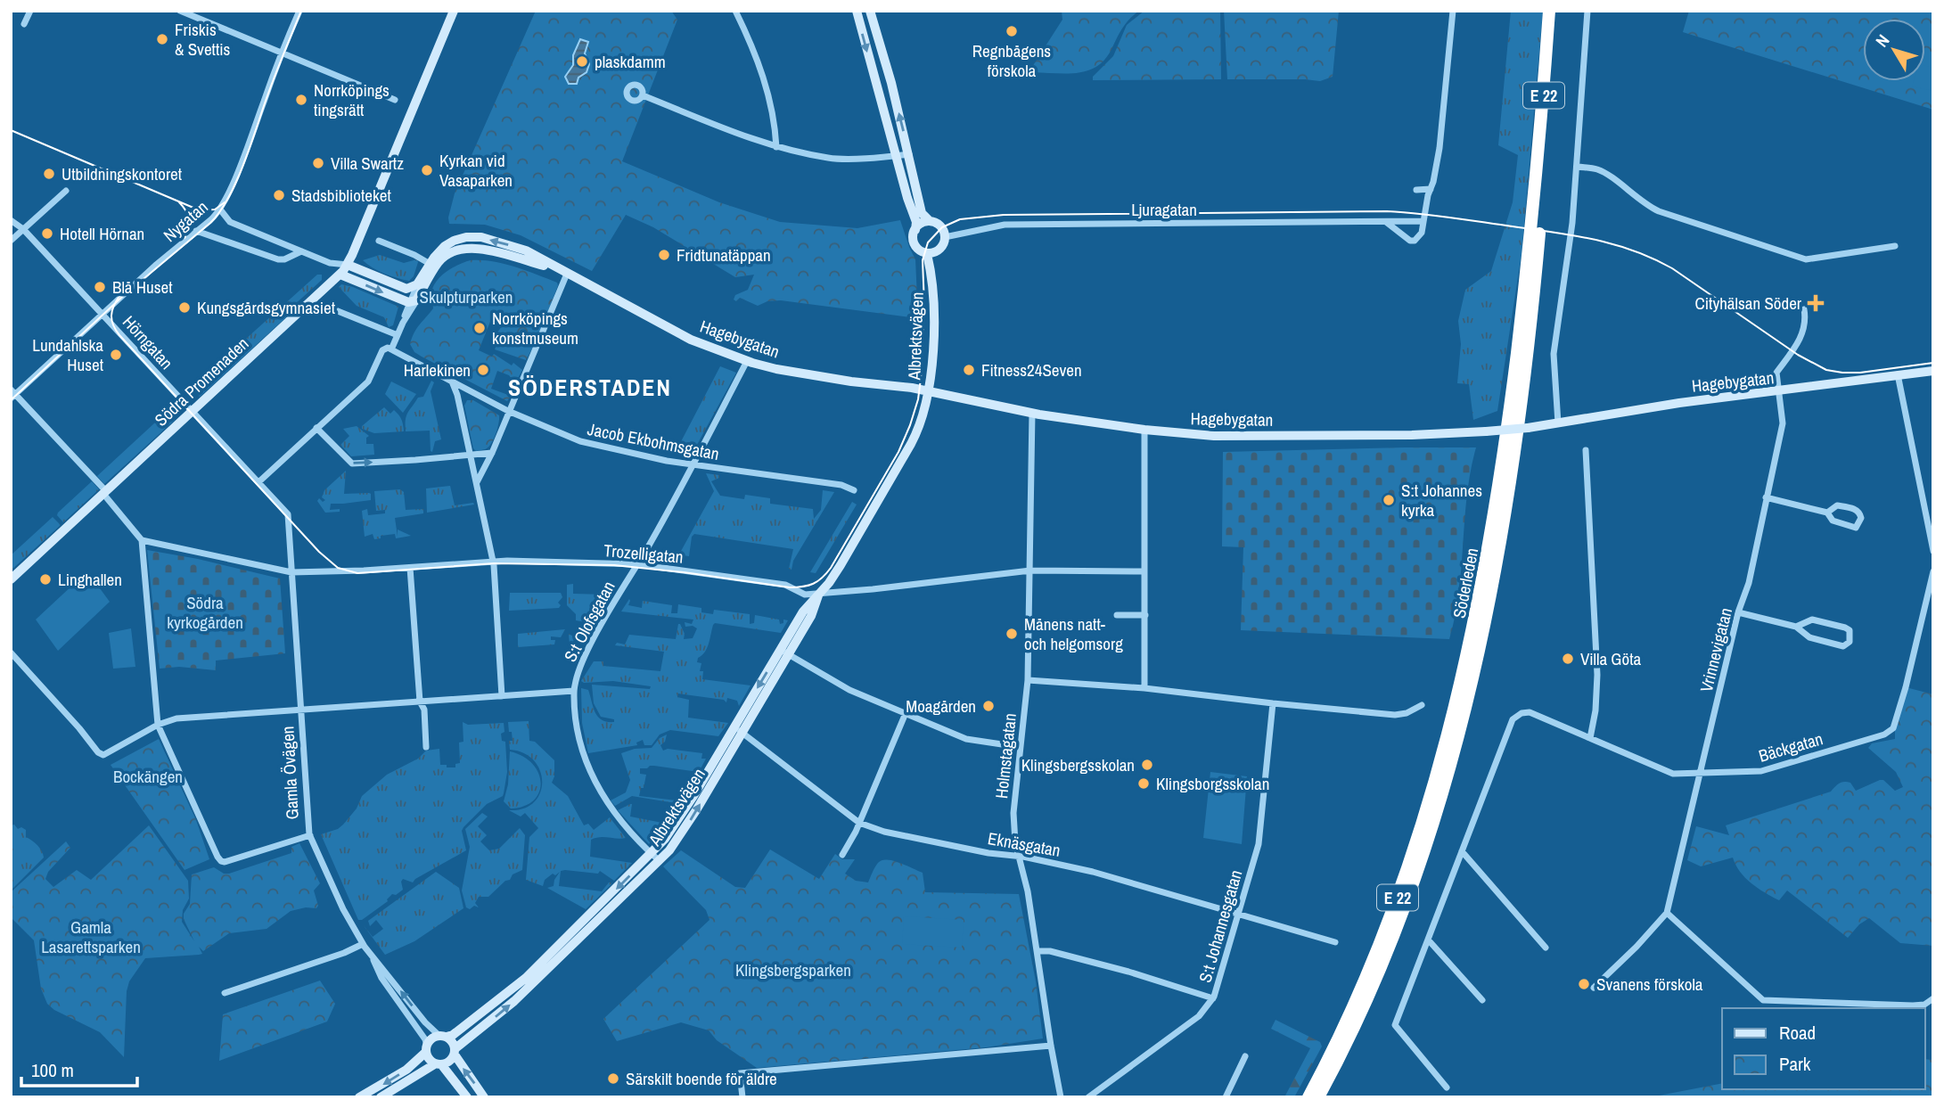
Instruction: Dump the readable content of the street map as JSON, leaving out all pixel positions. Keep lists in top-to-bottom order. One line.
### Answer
{"streets":{"highway":["E 22","Söderleden"],"main road":["Albrektsvägen","Hagebygatan","Södra Promenaden"],"street":["Ljuragatan","Nygatan","Hörngatan","Jacob Ekbohmsgatan","Trozelligatan","S:t Olofsgatan","Vrinnevigatan","Bäckgatan","Holmstagatan","Gamla Övägen","Eknäsgatan","S:t Johannesgatan"]},"crossings":[["Ljuragatan","Albrektsvägen"],["Nygatan","Hörngatan"],["Albrektsvägen","Hagebygatan"],["Albrektsvägen","Trozelligatan"],["Albrektsvägen","S:t Olofsgatan"],["Albrektsvägen","Gamla Övägen"],["Albrektsvägen","Eknäsgatan"],["Hagebygatan","S:t Olofsgatan"],["Hagebygatan","Vrinnevigatan"],["Hagebygatan","Holmstagatan"],["Hörngatan","Södra Promenaden"],["Hörngatan","Trozelligatan"],["Hörngatan","Gamla Övägen"],["Jacob Ekbohmsgatan","S:t Olofsgatan"],["Trozelligatan","S:t Olofsgatan"],["Trozelligatan","Holmstagatan"],["Trozelligatan","Gamla Övägen"],["Vrinnevigatan","Bäckgatan"],["Holmstagatan","Eknäsgatan"],["Eknäsgatan","S:t Johannesgatan"]],"districts":["SÖDERSTADEN"],"parks":["Skulpturparken","Södra kyrkogården","Bockängen","Gamla Lasarettsparken","Klingsbergsparken"],"places":{"other":["Regnbågens förskola","Friskis & Svettis","plaskdamm","Norrköpings tingsrätt","Villa Swartz","Kyrkan vid Vasaparken","Utbildningskontoret","Stadsbiblioteket","Hotell Hörnan","Fridtunatäppan","Blå Huset","Kungsgårdsgymnasiet","Norrköpings konstmuseum","Lundahlska Huset","Harlekinen","Fitness24Seven","S:t Johannes kyrka","Linghallen","Månens natt- och helgomsorg","Villa Göta","Moagården","Klingsbergsskolan","Klingsborgsskolan","Svanens förskola","Särskilt boende för äldre"],"health":["Cityhälsan Söder"]},"legend":["Road","Park"],"scale_bar":"100 m","north":"top left"}
